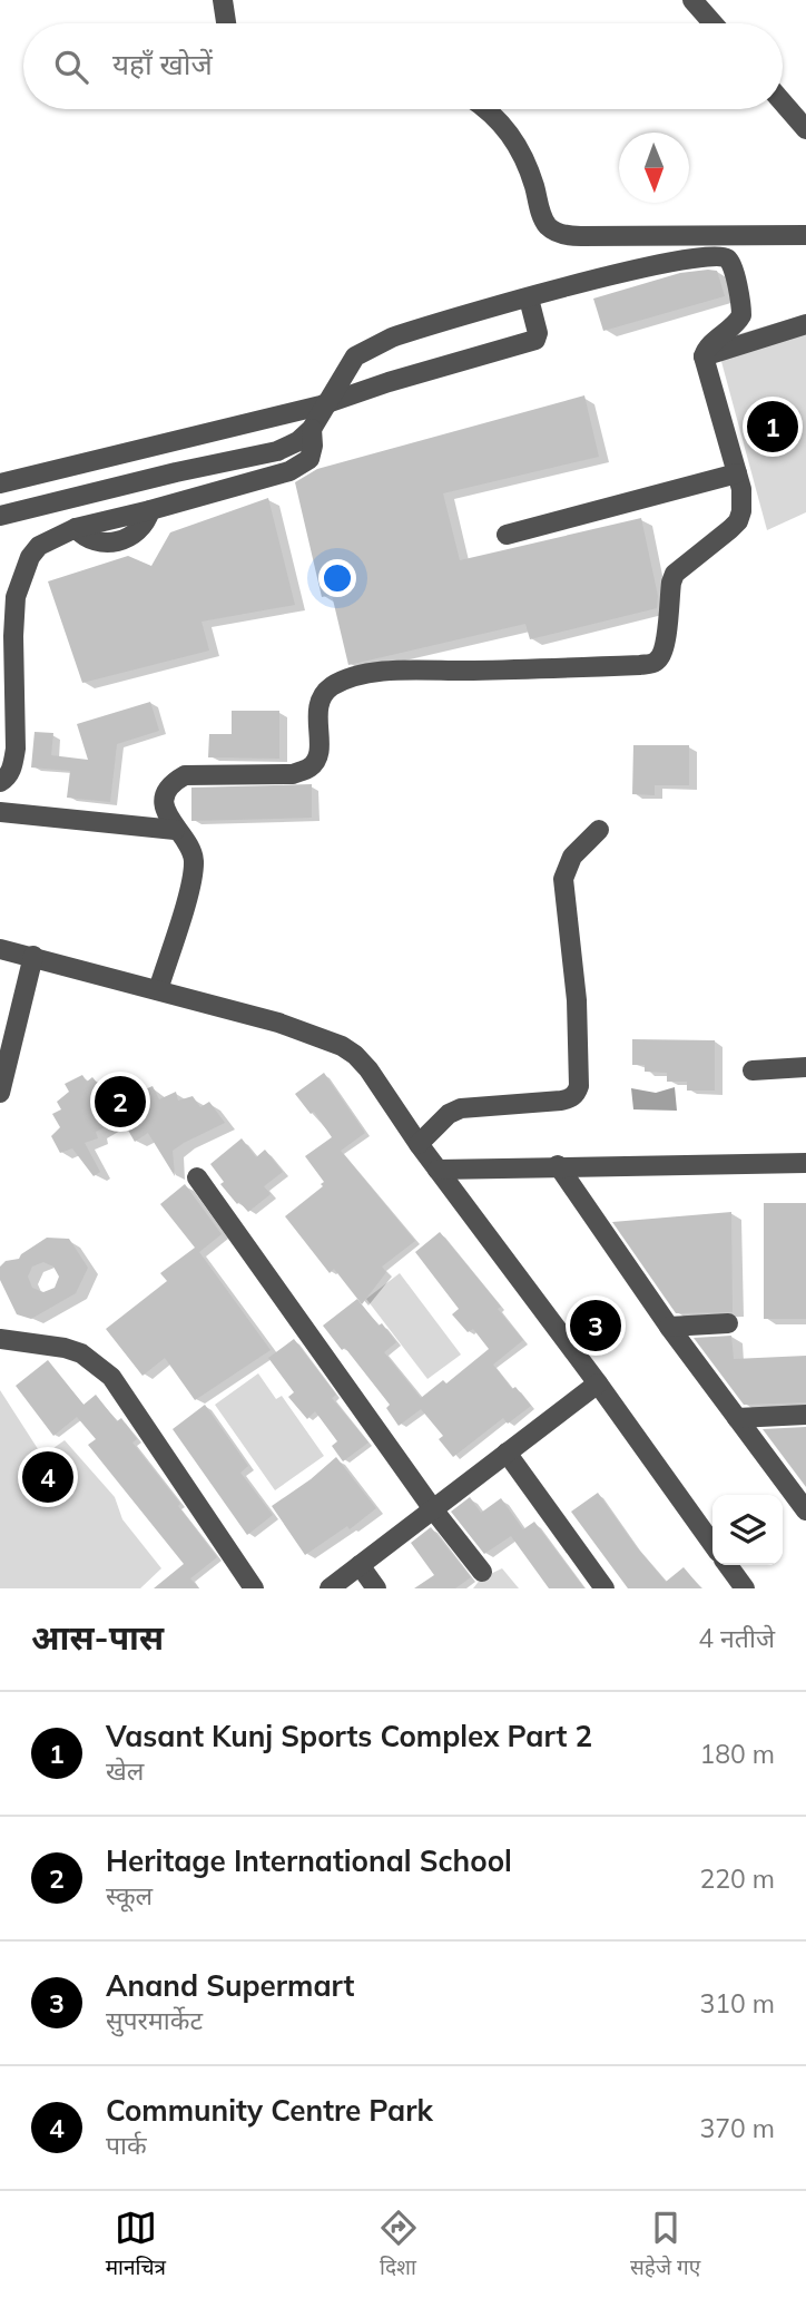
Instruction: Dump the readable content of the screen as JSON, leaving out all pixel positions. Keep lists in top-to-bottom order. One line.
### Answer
{"north":"bottom","page":{"search":"यहाँ खोजें","pins":["1","2","3","4"],"heading":["आस-पास","4 नतीजे"],"list":[{"mark":"1","name":"Vasant Kunj Sports Complex Part 2","note":"खेल","value":"180 m"},{"mark":"2","name":"Heritage International School","note":"स्कूल","value":"220 m"},{"mark":"3","name":"Anand Supermart","note":"सुपरमार्केट","value":"310 m"},{"mark":"4","name":"Community Centre Park","note":"पार्क","value":"370 m"}],"nav":["मानचित्र","दिशा","सहेजे गए"]}}
